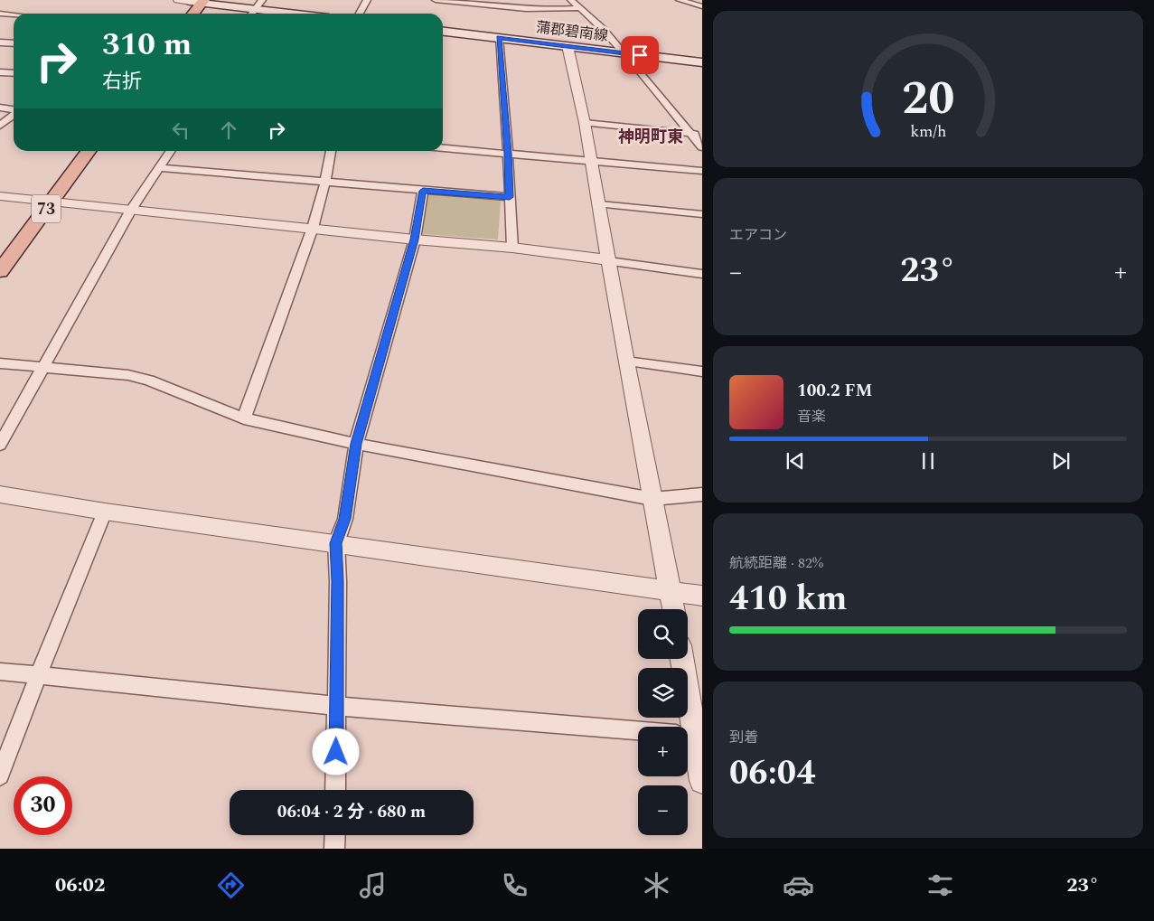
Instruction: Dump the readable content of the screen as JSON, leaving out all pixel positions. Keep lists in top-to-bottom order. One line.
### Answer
{"streets":{"main road":["蒲郡碧南線","73"]},"districts":["神明町東"],"page":{"turn":["310 m","右折"],"tile":["エアコン",["航続距離 · 82%","410 km"],["到着","06:04"]],"heat":["−","23°","+"],"song":["100.2 FM","音楽"],"map_buttons":["+","−"],"limit":"30","trip":"06:04 · 2 分 · 680 m","tabs":["06:02","23°"],"gauge":["20","km/h"]}}
